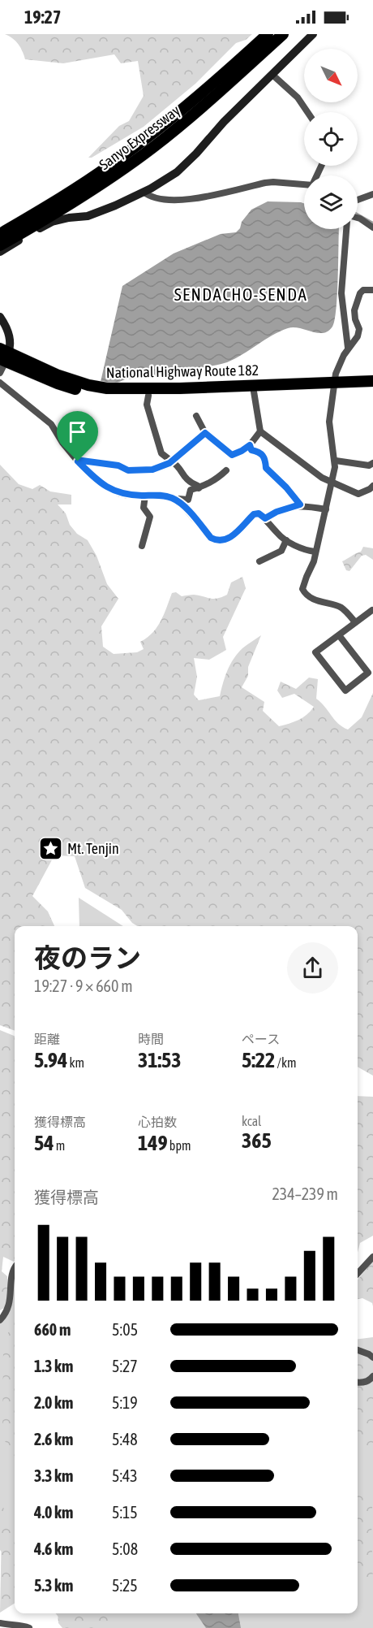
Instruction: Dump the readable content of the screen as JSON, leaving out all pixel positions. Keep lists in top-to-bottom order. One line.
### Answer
{"streets":{"highway":["Sanyo Expressway","National Highway Route 182"]},"districts":["SENDACHO-SENDA"],"places":{"place":["Mt. Tenjin"]},"north":"bottom right","page":{"status":"19:27","heading":["夜のラン","19:27 · 9 × 660 m"],"stats":[["距離","5.94 km"],["時間","31:53"],["ペース","5:22 /km"],["獲得標高","54 m"],["心拍数","149 bpm"],["kcal","365"]],"chart":["獲得標高","234–239 m"],"list":[{"name":"660 m","note":"5:05"},{"name":"1.3 km","note":"5:27"},{"name":"2.0 km","note":"5:19"},{"name":"2.6 km","note":"5:48"},{"name":"3.3 km","note":"5:43"},{"name":"4.0 km","note":"5:15"},{"name":"4.6 km","note":"5:08"},{"name":"5.3 km","note":"5:25"}]}}
